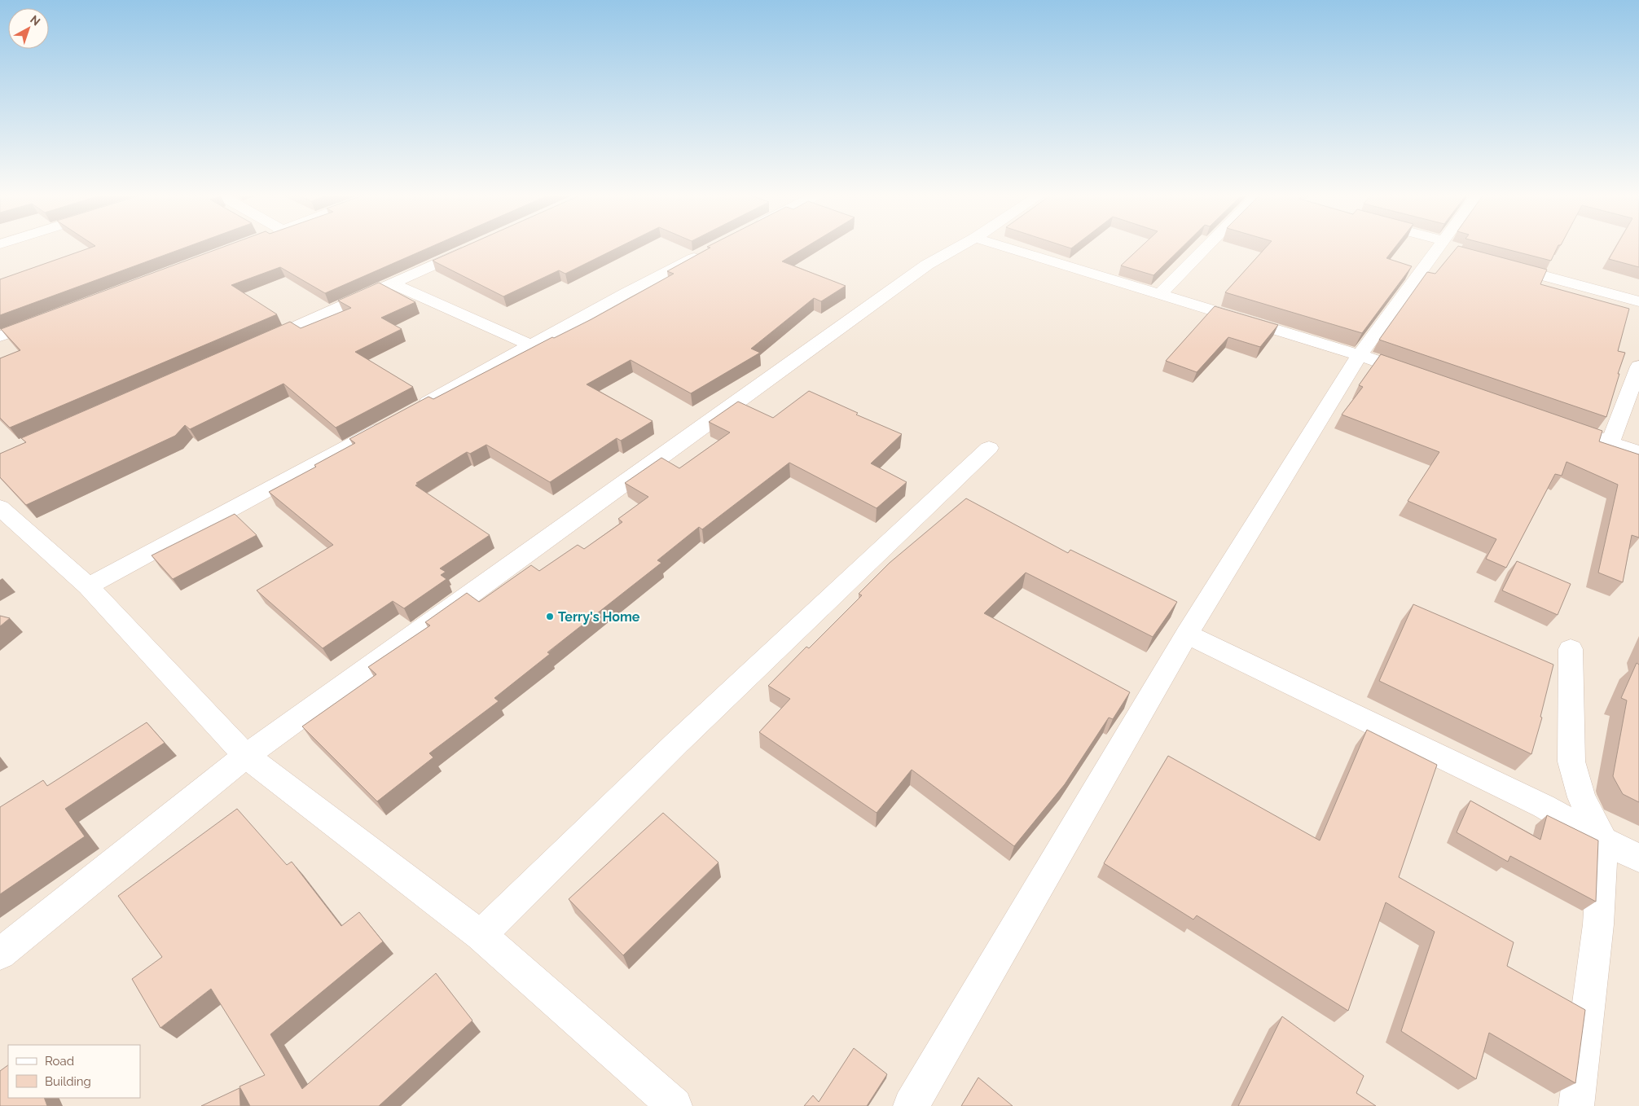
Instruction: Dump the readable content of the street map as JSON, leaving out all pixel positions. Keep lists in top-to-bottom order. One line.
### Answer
{"places":["Terry's Home"],"legend":["Road","Building"],"north":"top right"}
